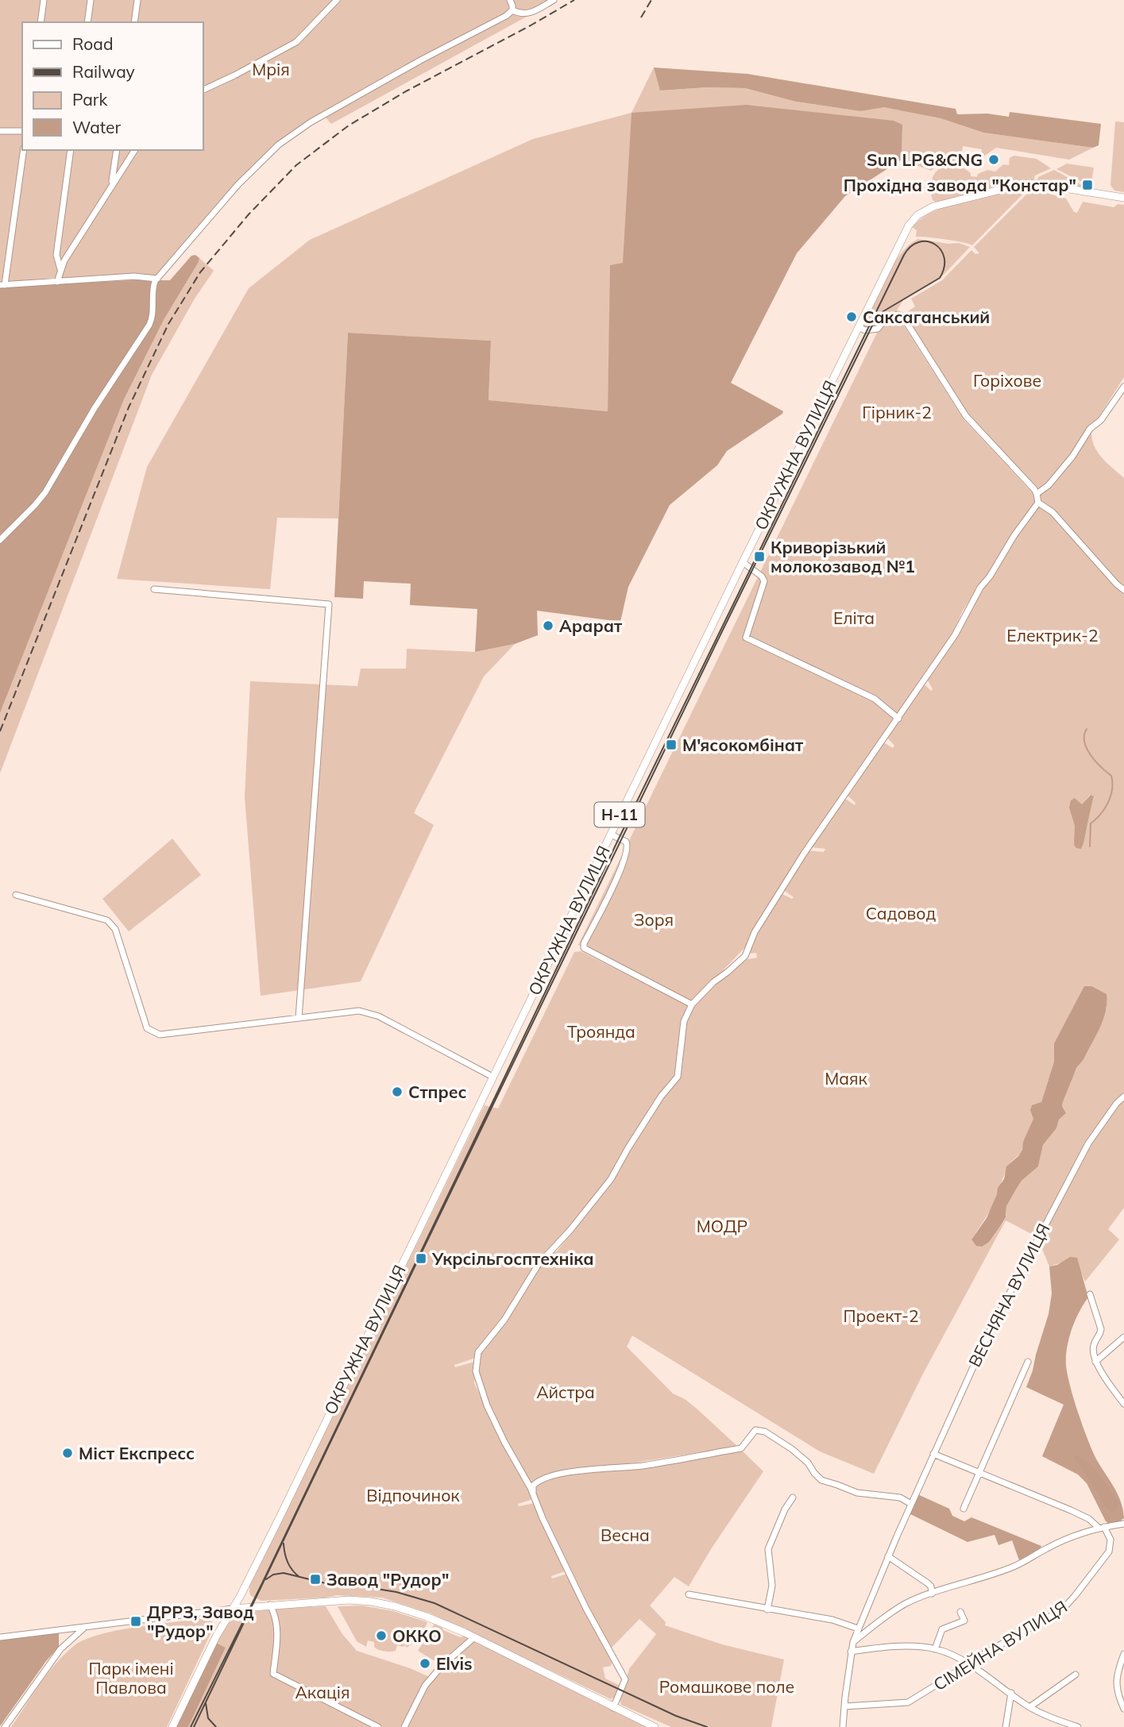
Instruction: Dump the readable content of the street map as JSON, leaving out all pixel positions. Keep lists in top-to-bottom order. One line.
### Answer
{"streets":{"main road":["ОКРУЖНА ВУЛИЦЯ","Н-11"],"street":["ВЕСНЯНА ВУЛИЦЯ","СІМЕЙНА ВУЛИЦЯ"]},"crossings":[["ОКРУЖНА ВУЛИЦЯ","Н-11"],["ВЕСНЯНА ВУЛИЦЯ","СІМЕЙНА ВУЛИЦЯ"]],"parks":["Мрія","Горіхове","Гірник-2","Еліта","Електрик-2","Садовод","Зоря","Троянда","Маяк","МОДР","Проект-2","Айстра","Відпочинок","Весна","Парк імені Павлова","Ромашкове поле","Акація"],"places":{"other":["Sun LPG&CNG","Саксаганський","Арарат","Стпрес","Міст Експресс","ОККО","Elvis"],"transit":["Прохідна завода \"Констар\"","Криворізький молокозавод №1","М'ясокомбінат","Укрсільгосптехніка","Завод \"Рудор\"","ДРРЗ, Завод \"Рудор\""]},"legend":["Road","Railway","Park","Water"]}
